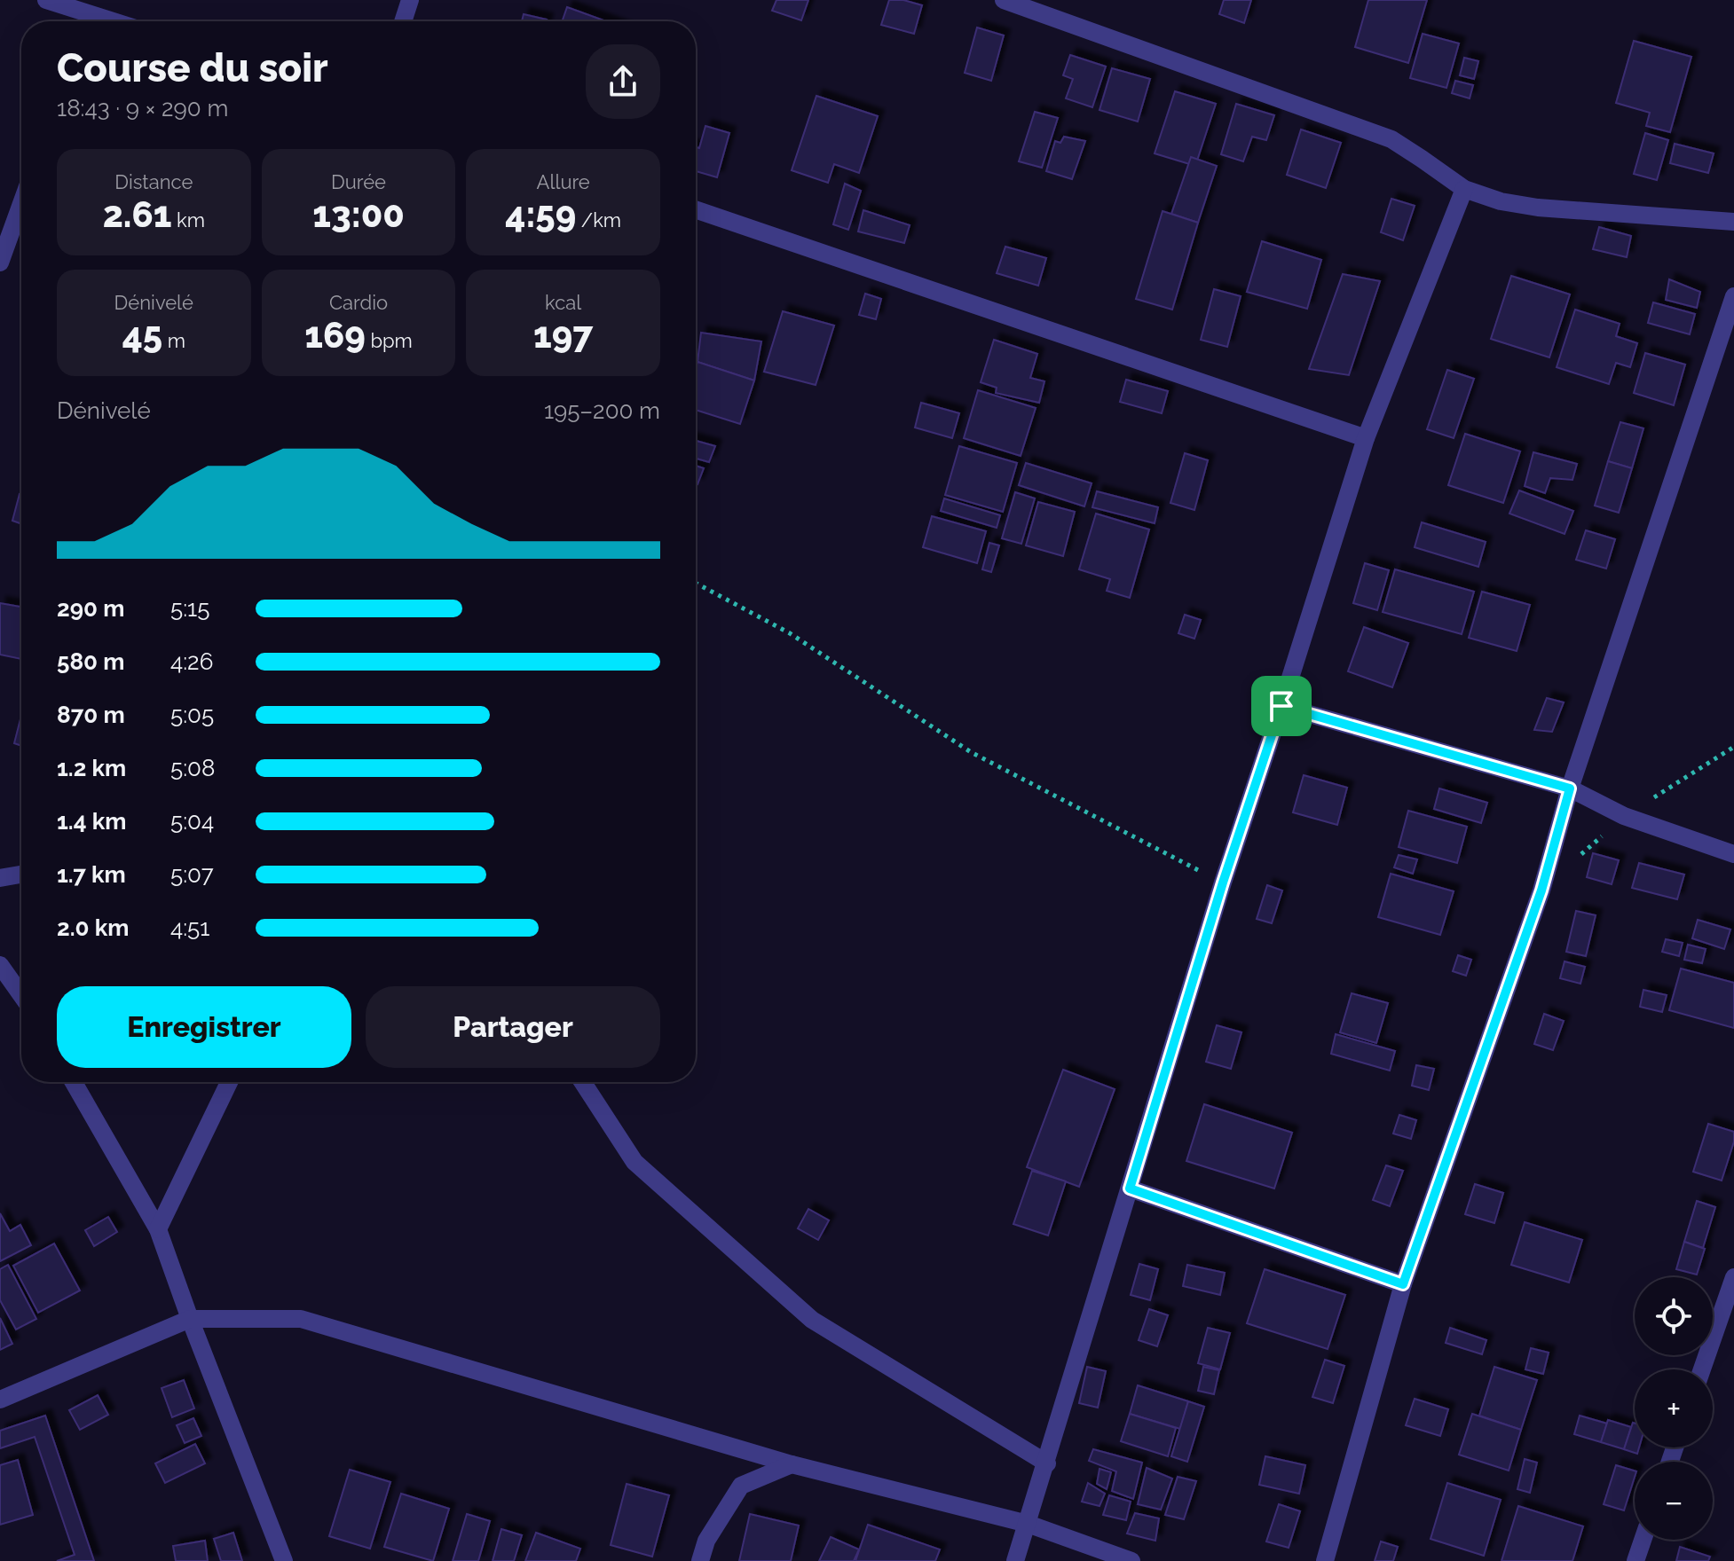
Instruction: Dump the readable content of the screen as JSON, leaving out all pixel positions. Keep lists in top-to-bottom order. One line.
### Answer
{"page":{"heading":["Course du soir","18:43 · 9 × 290 m"],"stats":[["Distance","2.61 km"],["Durée","13:00"],["Allure","4:59 /km"],["Dénivelé","45 m"],["Cardio","169 bpm"],["kcal","197"]],"chart":["Dénivelé","195–200 m"],"list":[{"name":"290 m","note":"5:15"},{"name":"580 m","note":"4:26"},{"name":"870 m","note":"5:05"},{"name":"1.2 km","note":"5:08"},{"name":"1.4 km","note":"5:04"},{"name":"1.7 km","note":"5:07"},{"name":"2.0 km","note":"4:51"}],"buttons":["Enregistrer","Partager"],"map_buttons":["+","−"]}}
